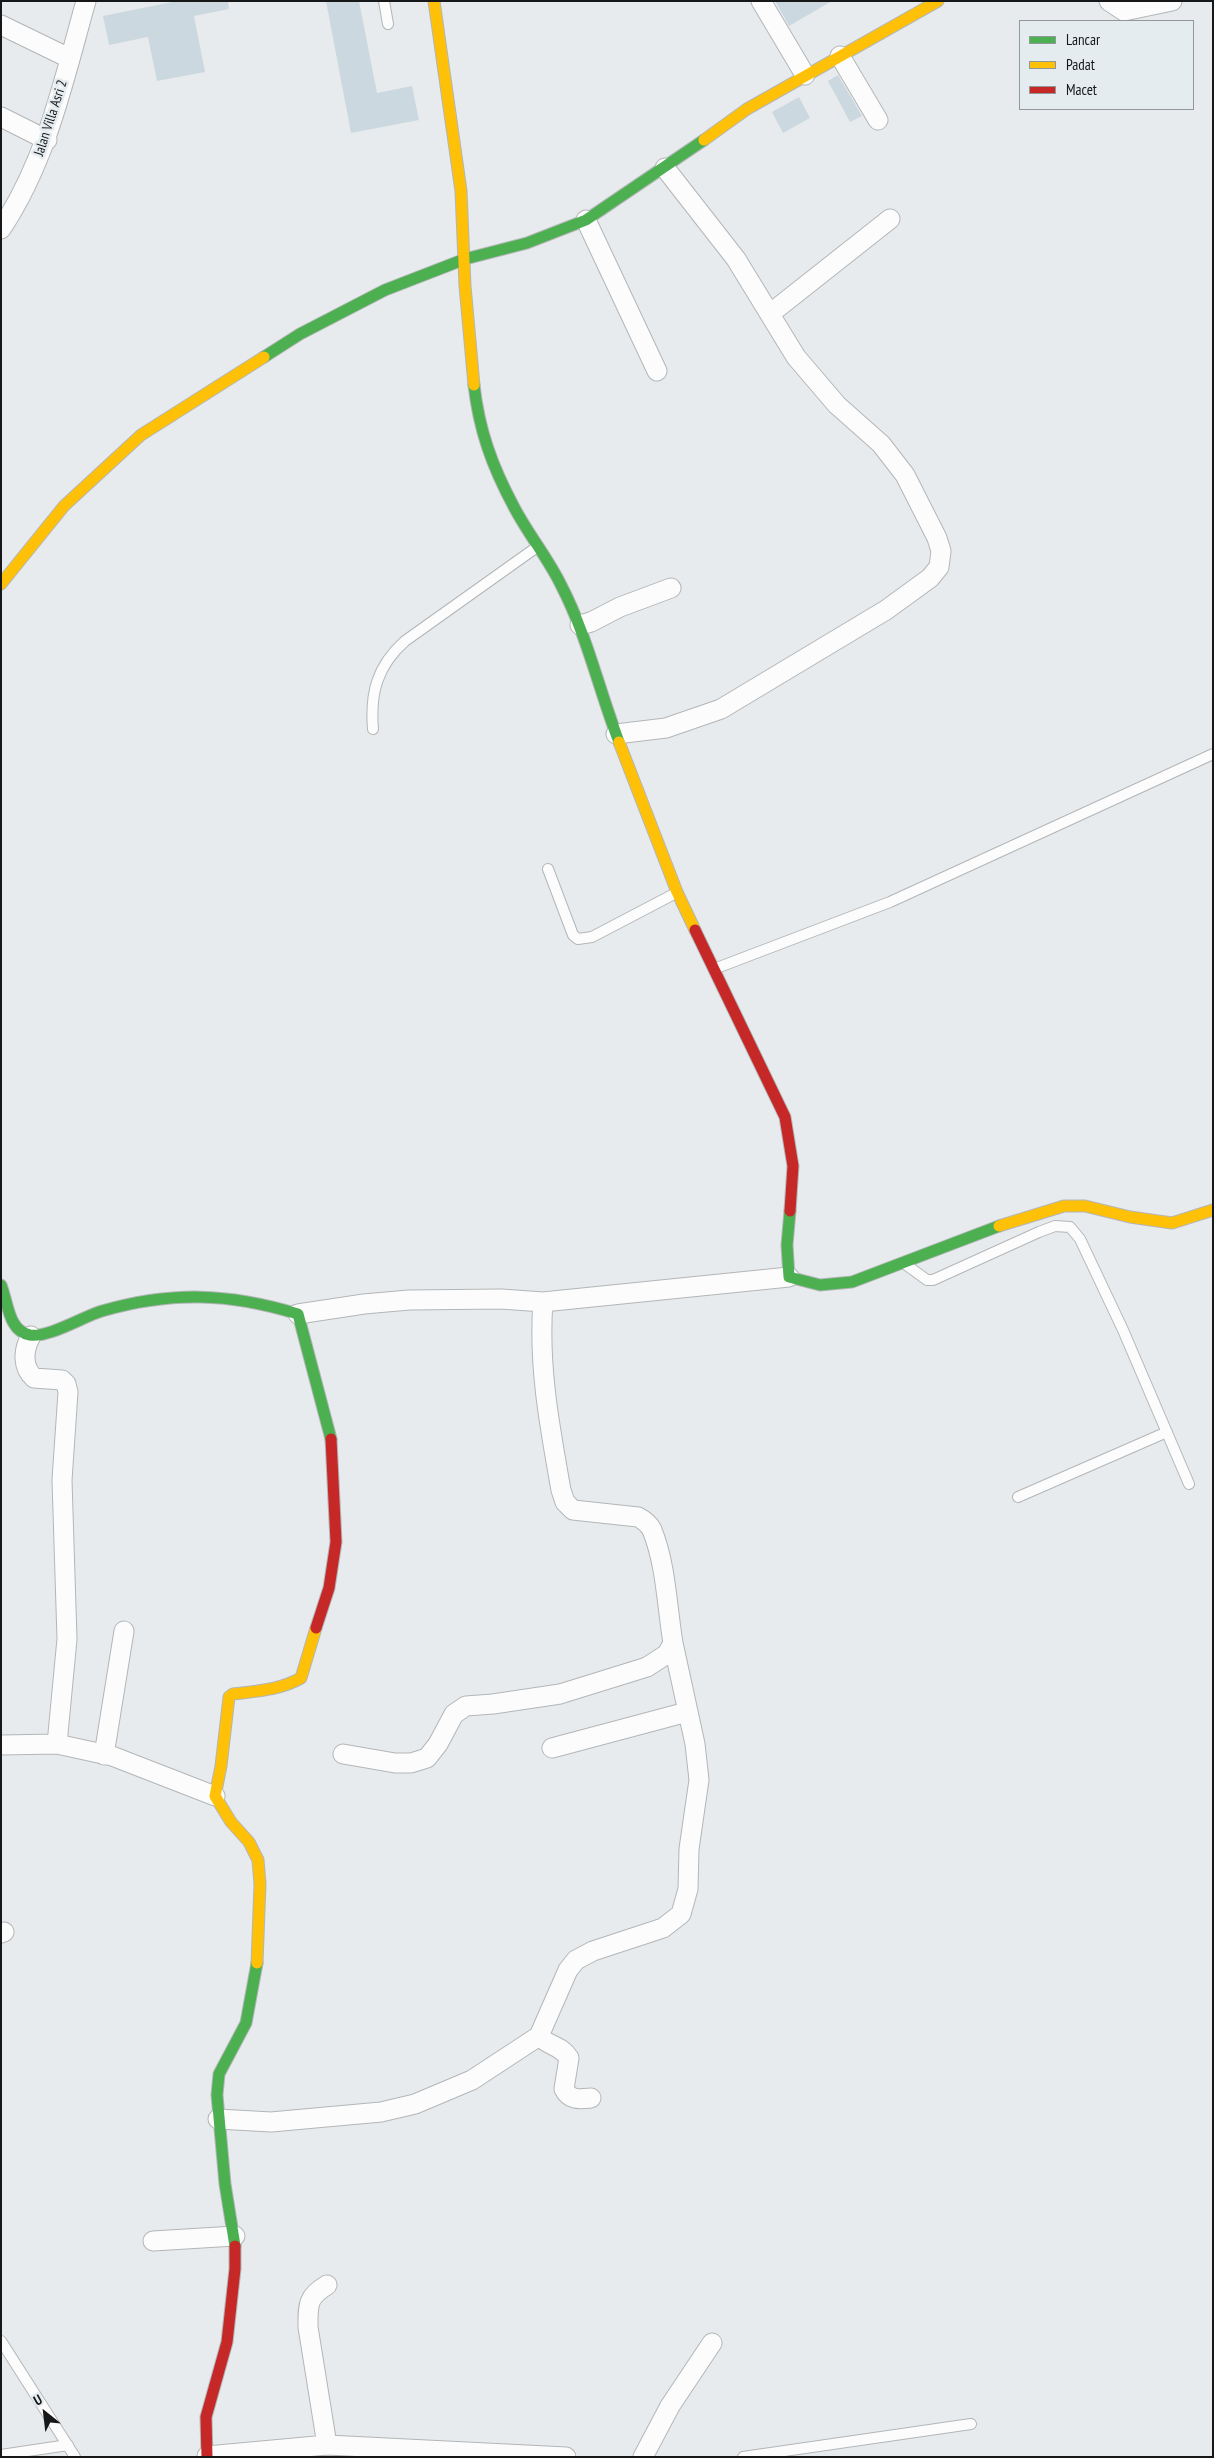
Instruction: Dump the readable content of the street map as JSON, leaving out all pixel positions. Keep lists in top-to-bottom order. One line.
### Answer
{"streets":{"street":["Jalan Villa Asri 2"]},"legend":["Lancar","Padat","Macet"],"north":"top left"}
